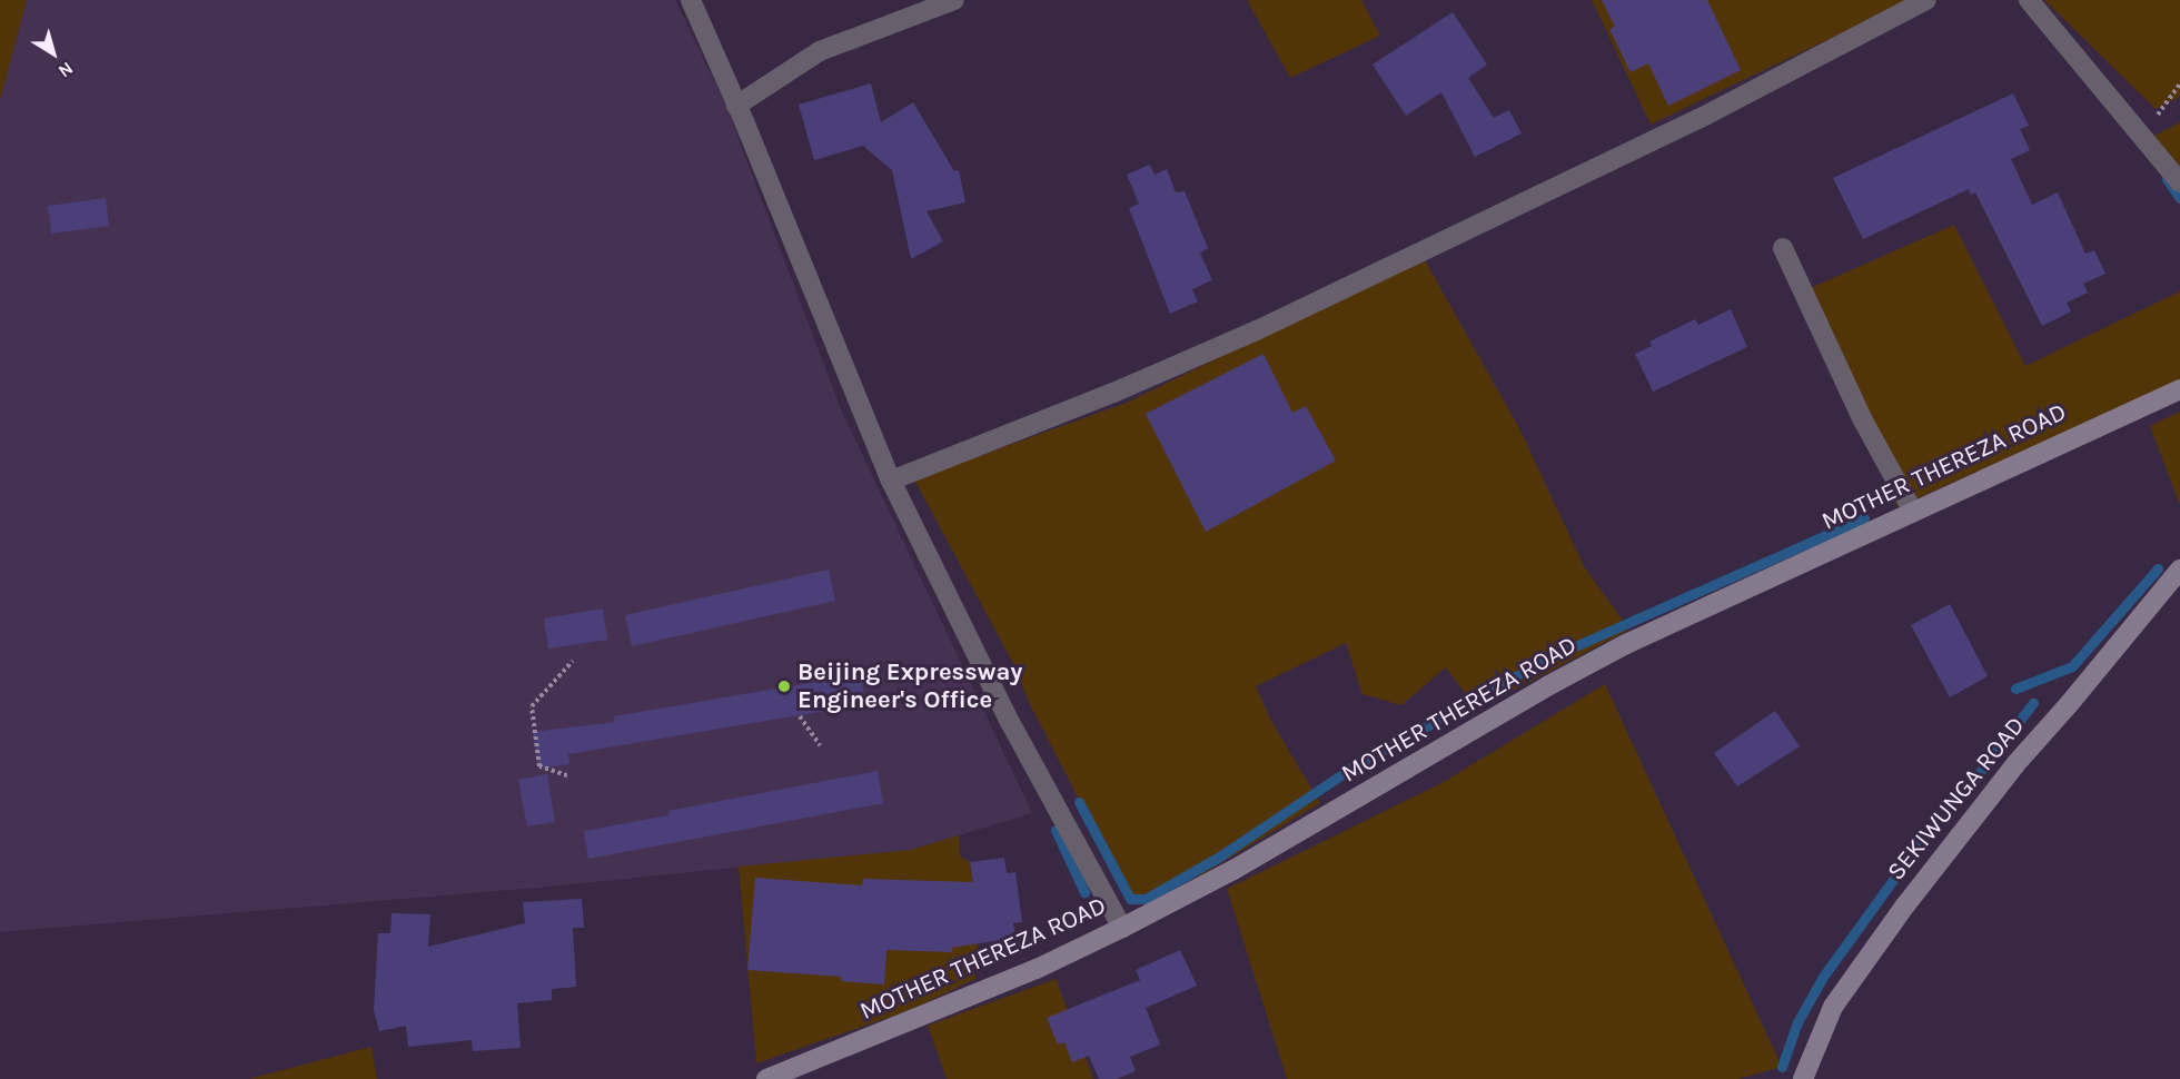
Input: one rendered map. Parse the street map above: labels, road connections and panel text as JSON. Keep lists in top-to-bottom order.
{
  "streets": {
    "street": ["MOTHER THEREZA ROAD", "SEKIWUNGA ROAD"]
  },
  "places": ["Beijing Expressway Engineer's Office"],
  "north": "bottom right"
}
